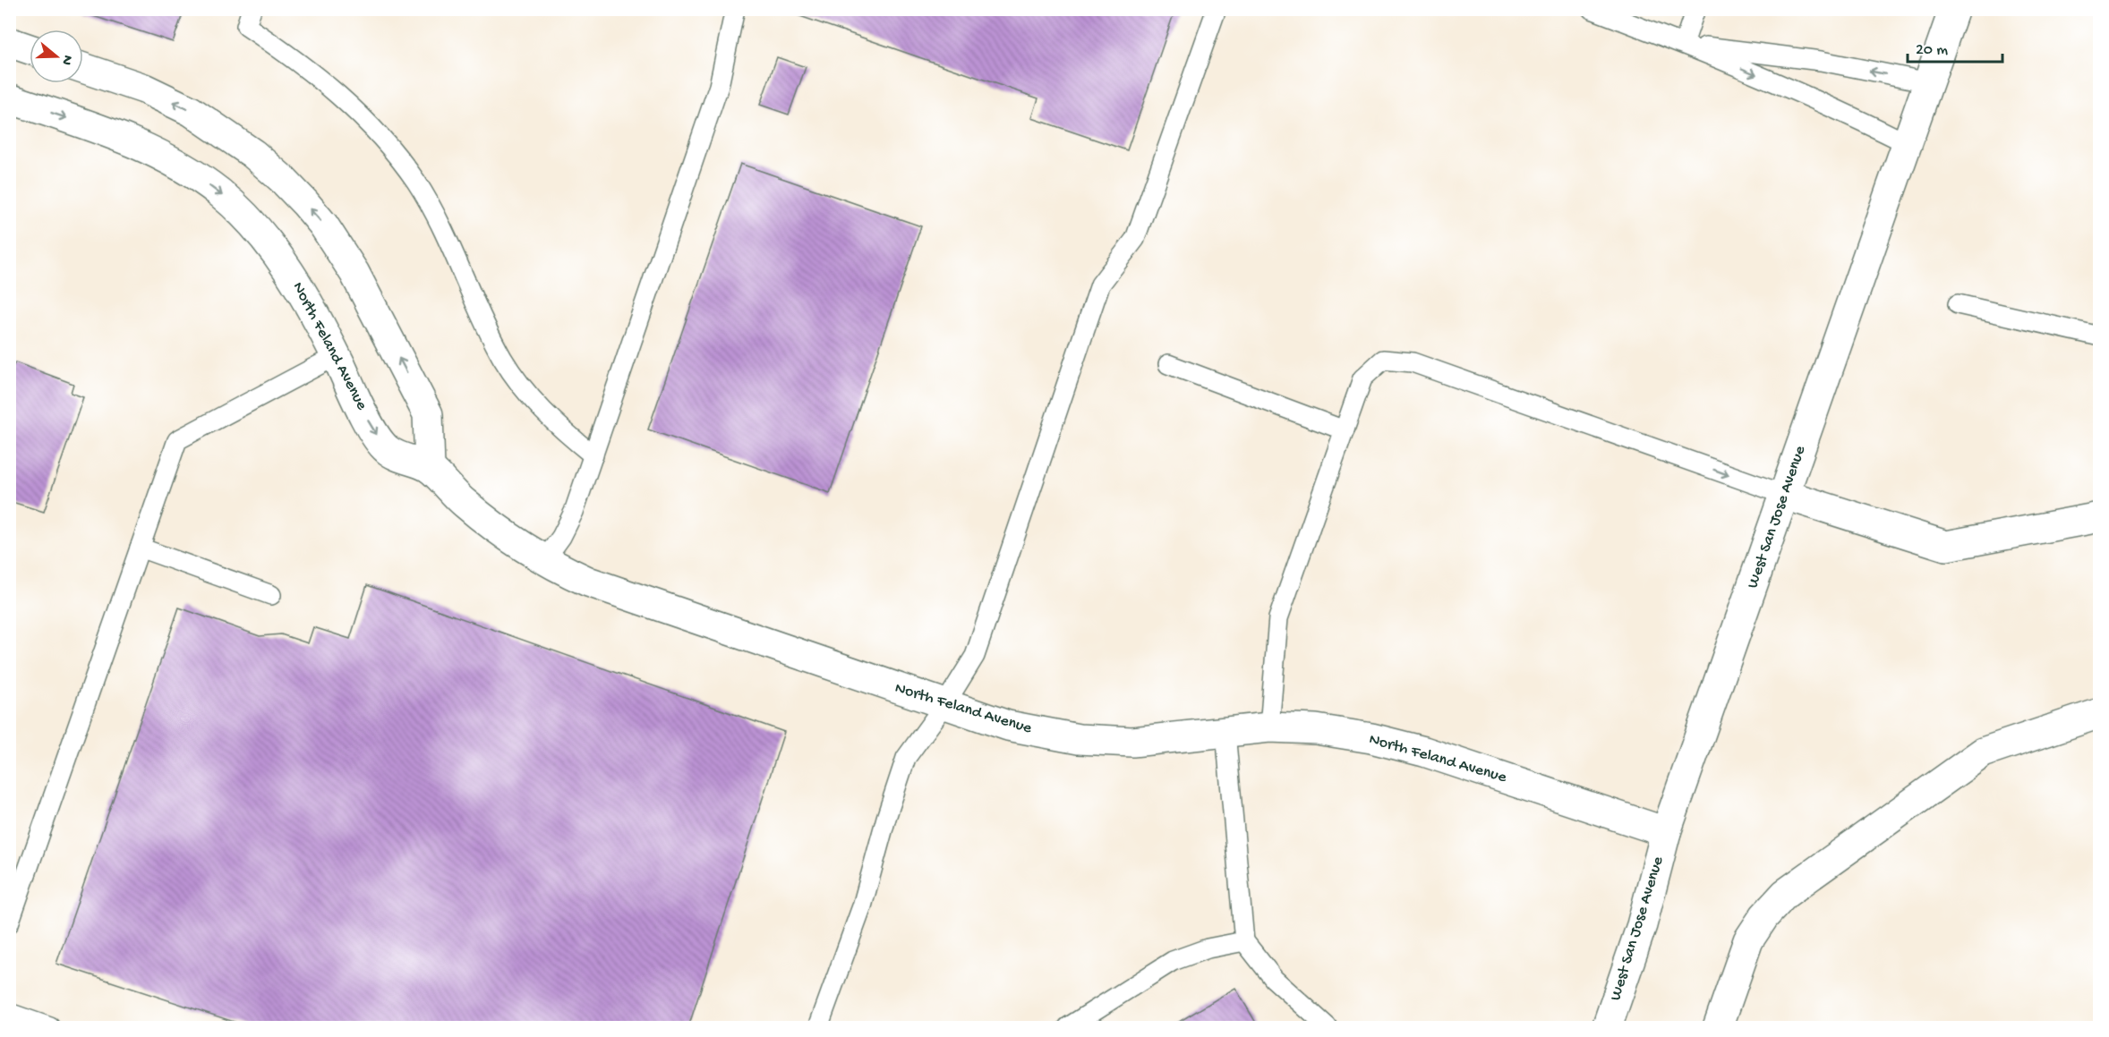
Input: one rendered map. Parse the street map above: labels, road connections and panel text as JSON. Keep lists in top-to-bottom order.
{
  "streets": {
    "street": ["North Feland Avenue", "West San Jose Avenue"]
  },
  "crossings": [
    ["North Feland Avenue", "West San Jose Avenue"]
  ],
  "scale_bar": "20 m",
  "north": "right"
}
